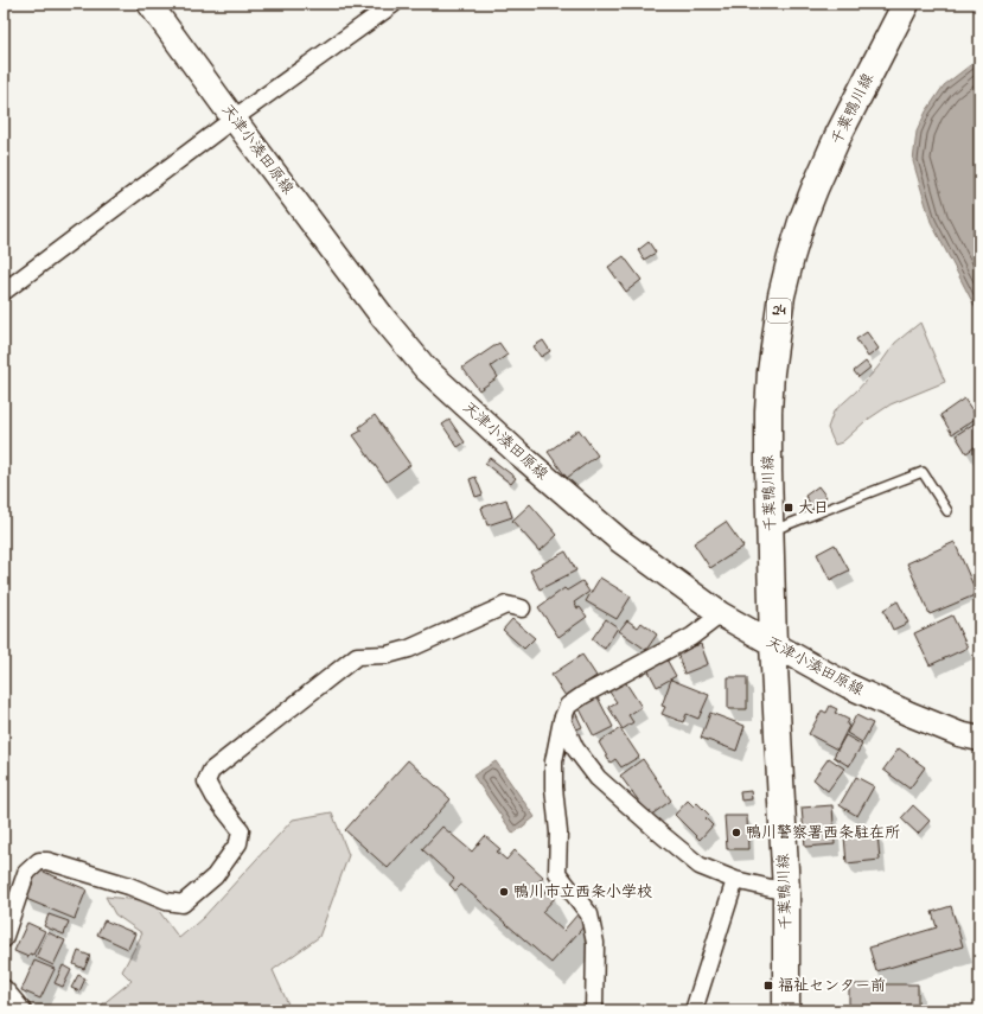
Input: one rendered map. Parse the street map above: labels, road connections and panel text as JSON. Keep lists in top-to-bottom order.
{
  "streets": {
    "main road": ["千葉鴨川線", "天津小湊田原線", "24"]
  },
  "crossings": [
    ["千葉鴨川線", "天津小湊田原線"]
  ],
  "places": {
    "transit": ["大日", "福祉センター前"],
    "other": ["鴨川警察署西条駐在所", "鴨川市立西条小学校"]
  }
}
